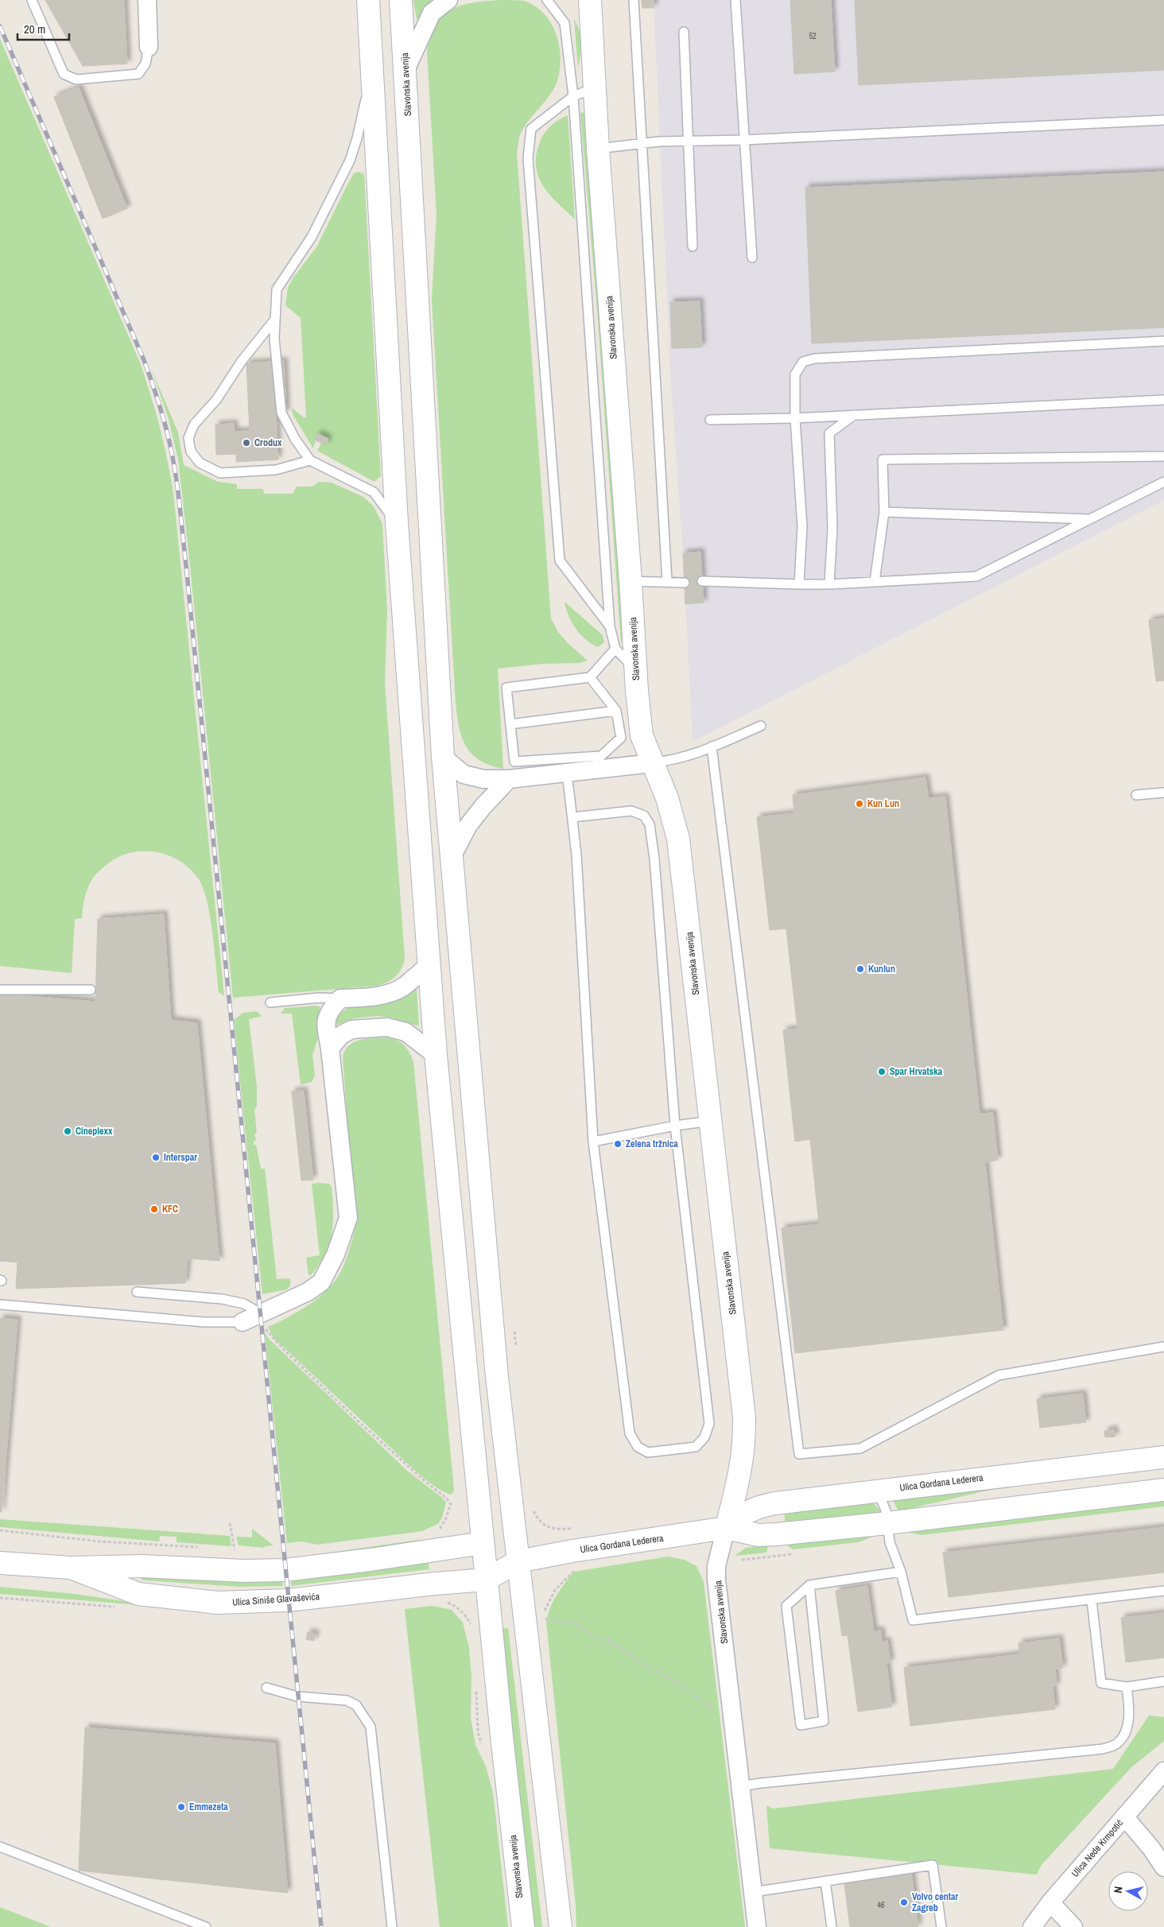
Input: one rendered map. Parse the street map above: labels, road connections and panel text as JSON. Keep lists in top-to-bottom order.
{
  "streets": {
    "main road": ["Slavonska avenija", "Ulica Gordana Lederera", "Ulica Siniše Glavaševića"],
    "street": ["Ulica Nede Krmpotić"]
  },
  "crossings": [
    ["Slavonska avenija", "Ulica Gordana Lederera"],
    ["Slavonska avenija", "Ulica Siniše Glavaševića"],
    ["Ulica Gordana Lederera", "Ulica Siniše Glavaševića"]
  ],
  "places": [
    "Crodux",
    "Kun Lun",
    "Kunlun",
    "Spar Hrvatska",
    "Cineplexx",
    "Zelena tržnica",
    "Interspar",
    "KFC",
    "Emmezeta",
    "Volvo centar Zagreb"
  ],
  "house_numbers": ["52", "46"],
  "scale_bar": "20 m",
  "north": "left"
}
